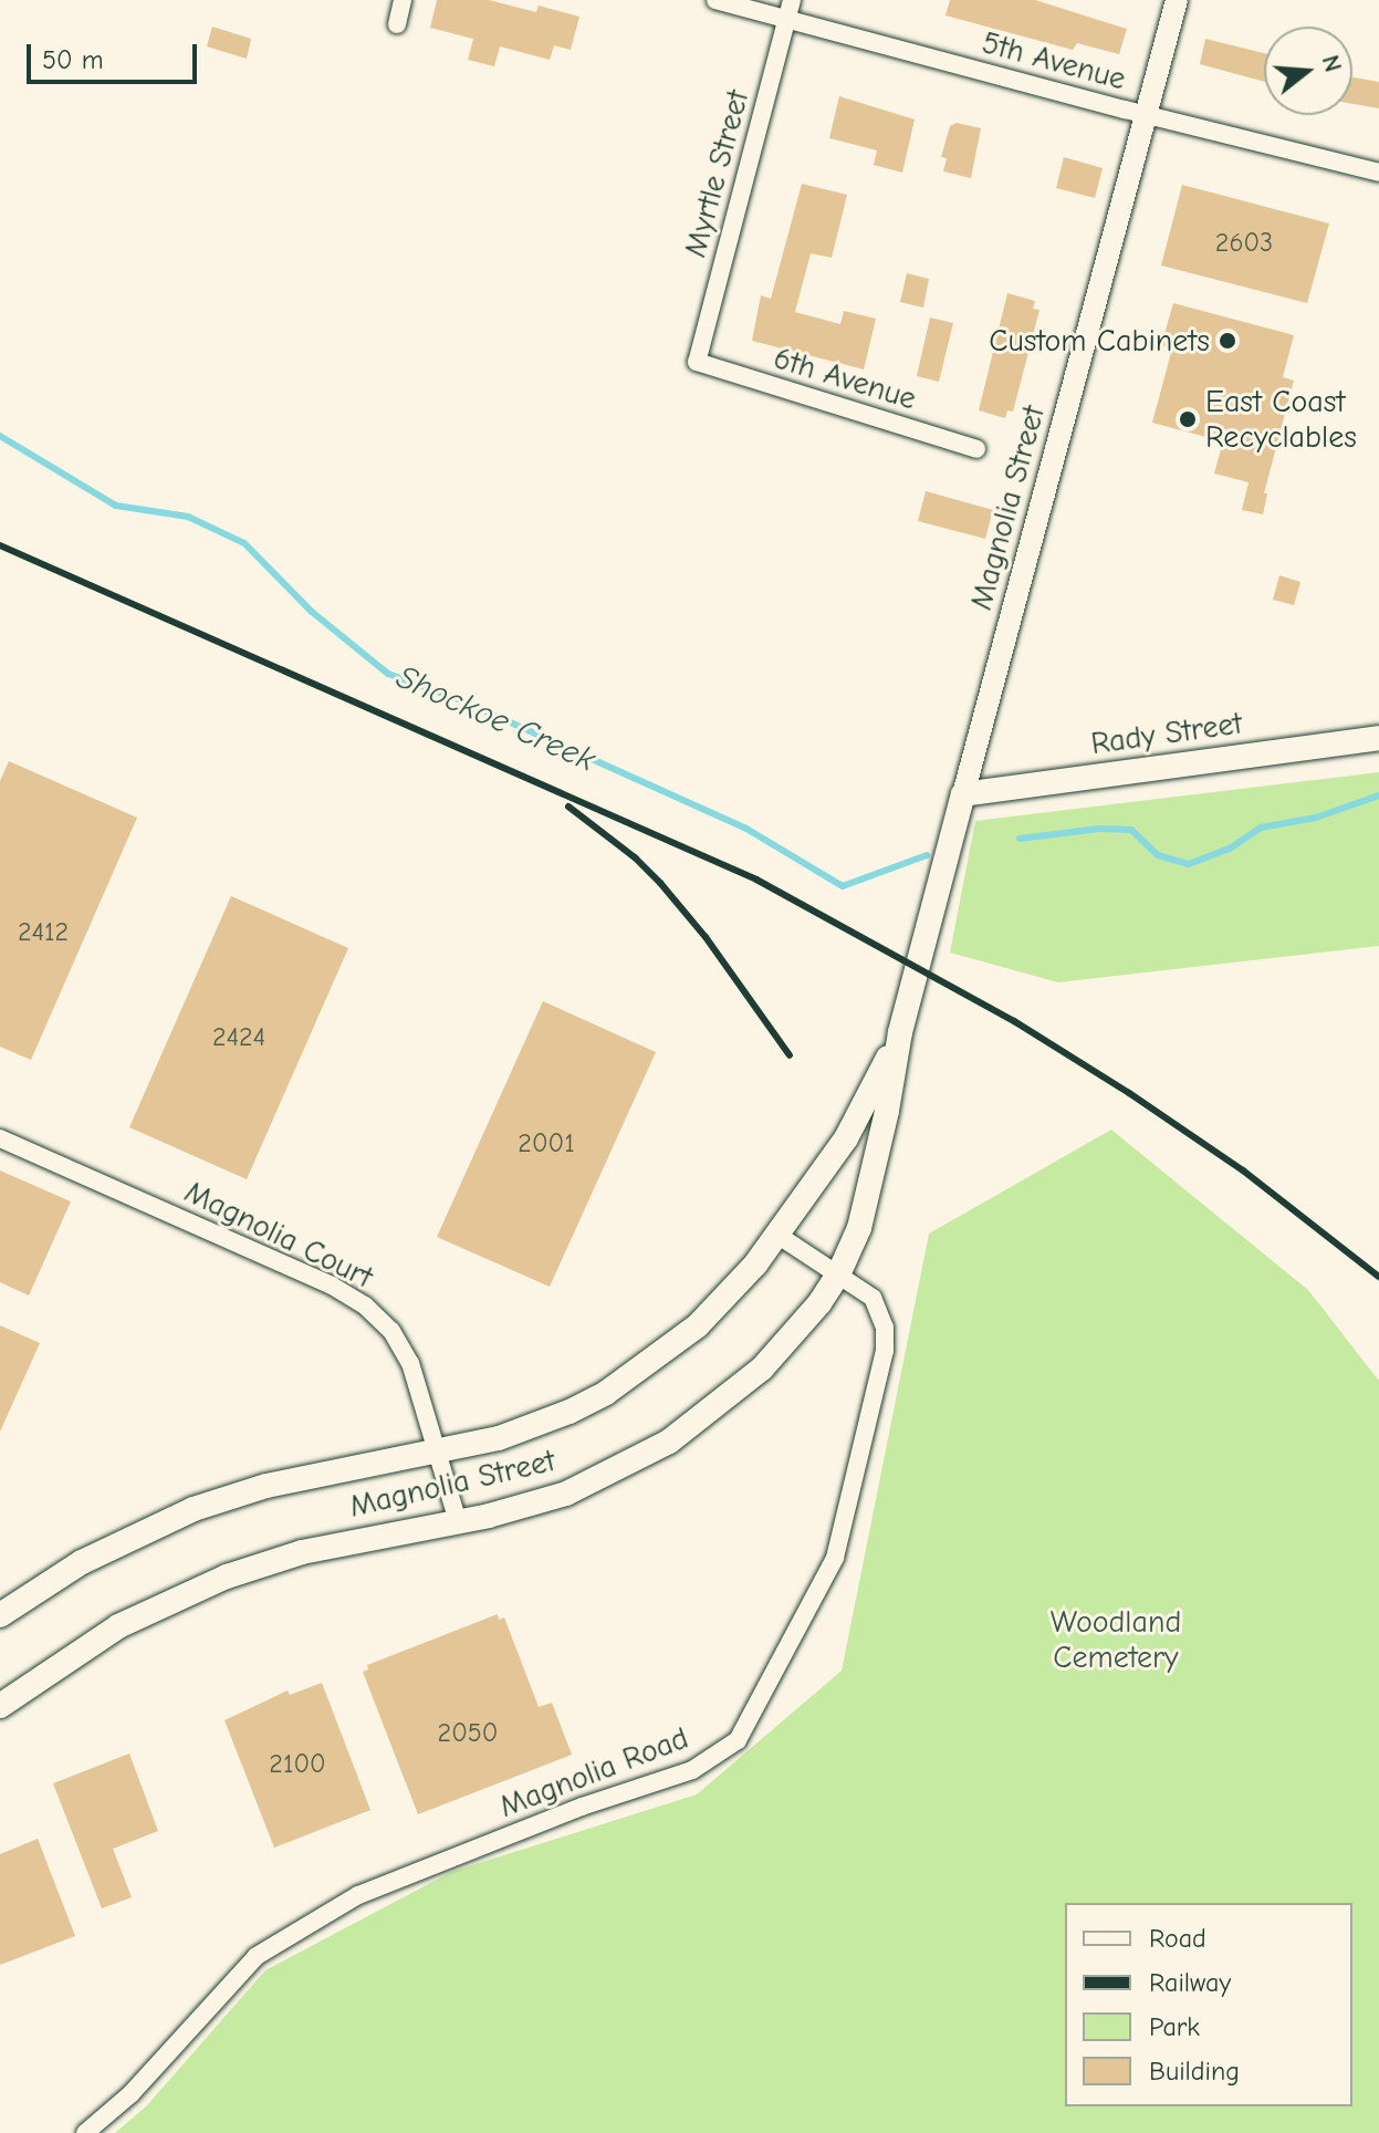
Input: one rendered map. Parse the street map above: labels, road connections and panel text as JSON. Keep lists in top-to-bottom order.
{
  "streets": {
    "main road": ["Magnolia Street", "Rady Street"],
    "street": [
      "5th Avenue",
      "Myrtle Street",
      "6th Avenue",
      "Magnolia Court",
      "Magnolia Road"
    ]
  },
  "crossings": [
    ["5th Avenue", "Myrtle Street"],
    ["5th Avenue", "Magnolia Street"],
    ["Myrtle Street", "6th Avenue"],
    ["Magnolia Street", "Rady Street"],
    ["Magnolia Street", "Magnolia Court"],
    ["Magnolia Street", "Magnolia Road"]
  ],
  "water": ["Shockoe Creek"],
  "parks": ["Woodland Cemetery"],
  "places": ["Custom Cabinets", "East Coast Recyclables"],
  "house_numbers": [
    "2603",
    "2412",
    "2424",
    "2001",
    "2050",
    "2100"
  ],
  "legend": [
    "Road",
    "Railway",
    "Park",
    "Building"
  ],
  "scale_bar": "50 m",
  "north": "right"
}
